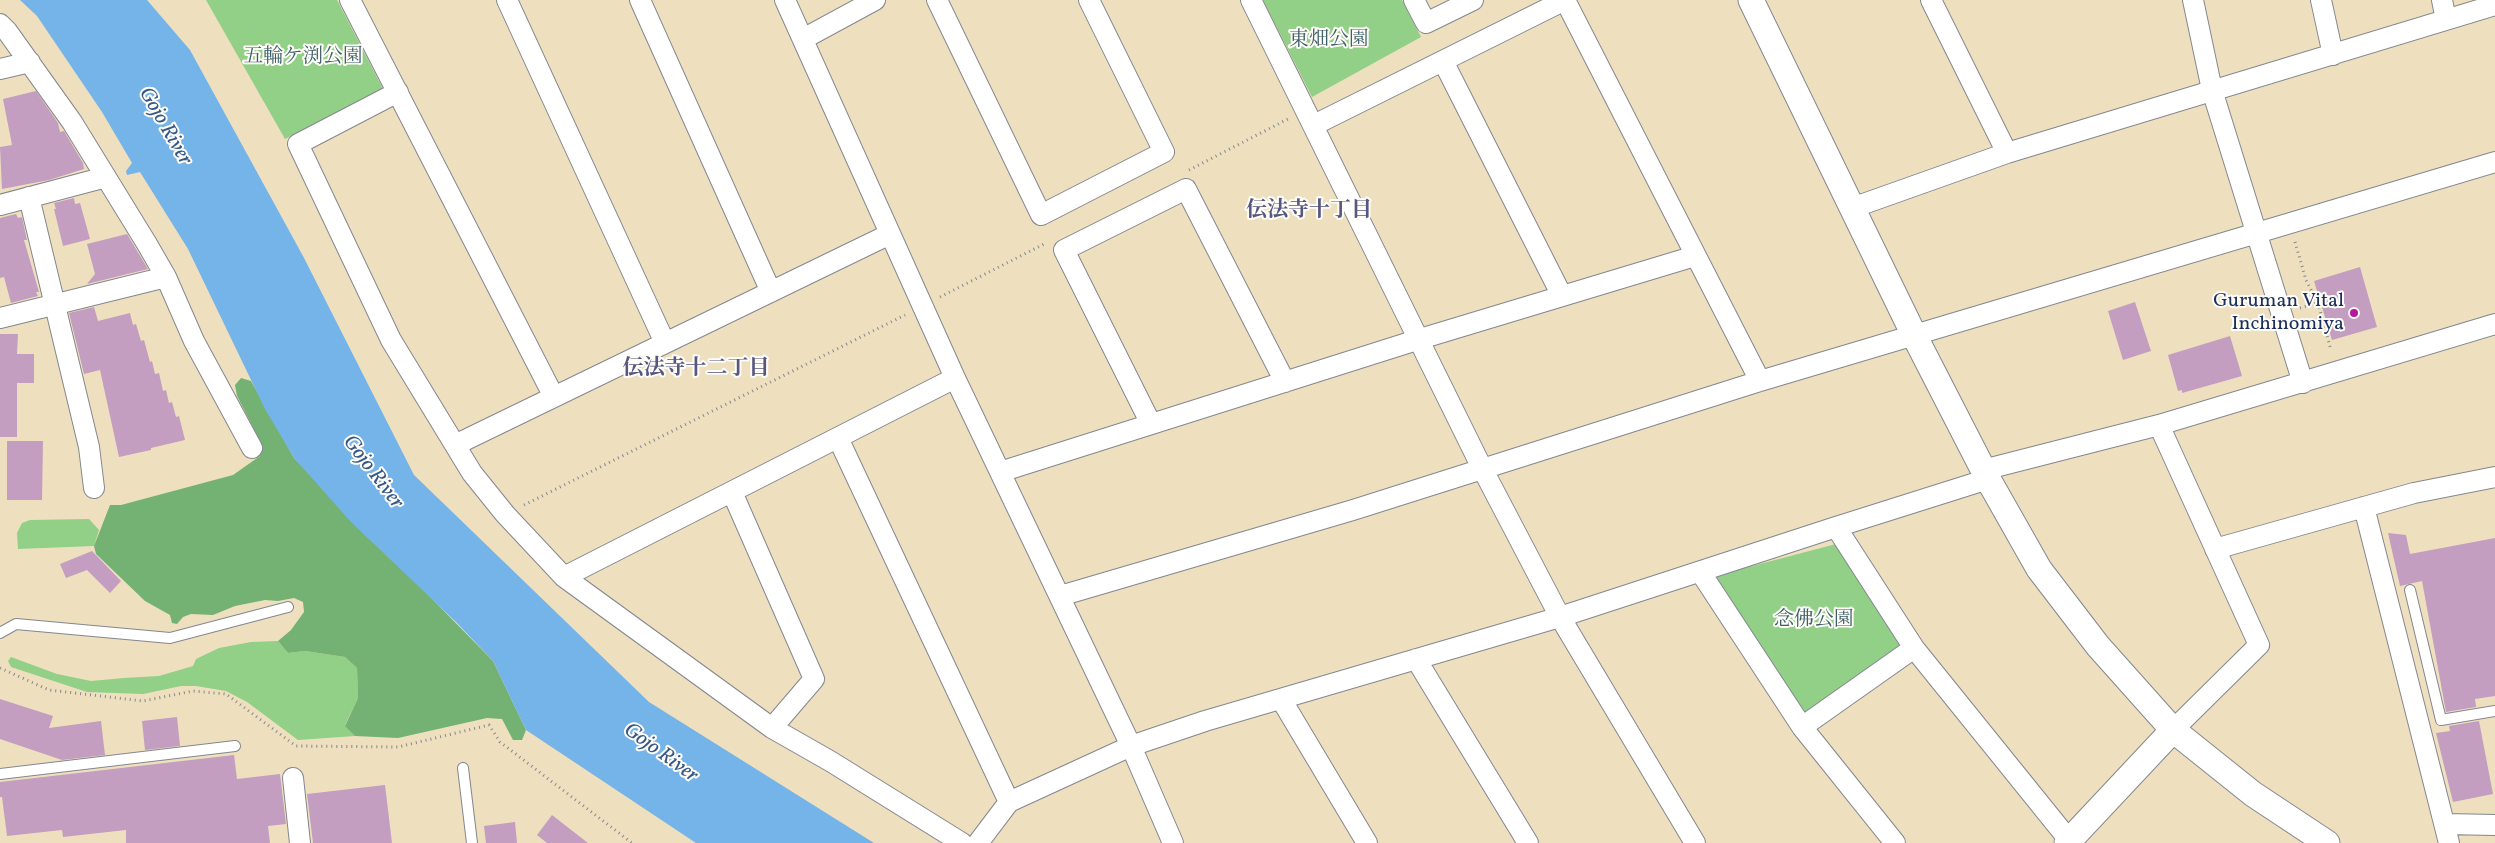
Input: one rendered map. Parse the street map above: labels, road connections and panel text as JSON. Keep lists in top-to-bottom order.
{
  "districts": ["伝法寺十丁目", "伝法寺十二丁目"],
  "water": ["Gojo River"],
  "parks": ["東畑公園", "五輪ケ渕公園", "念佛公園"],
  "places": ["Guruman Vital Inchinomiya"]
}
